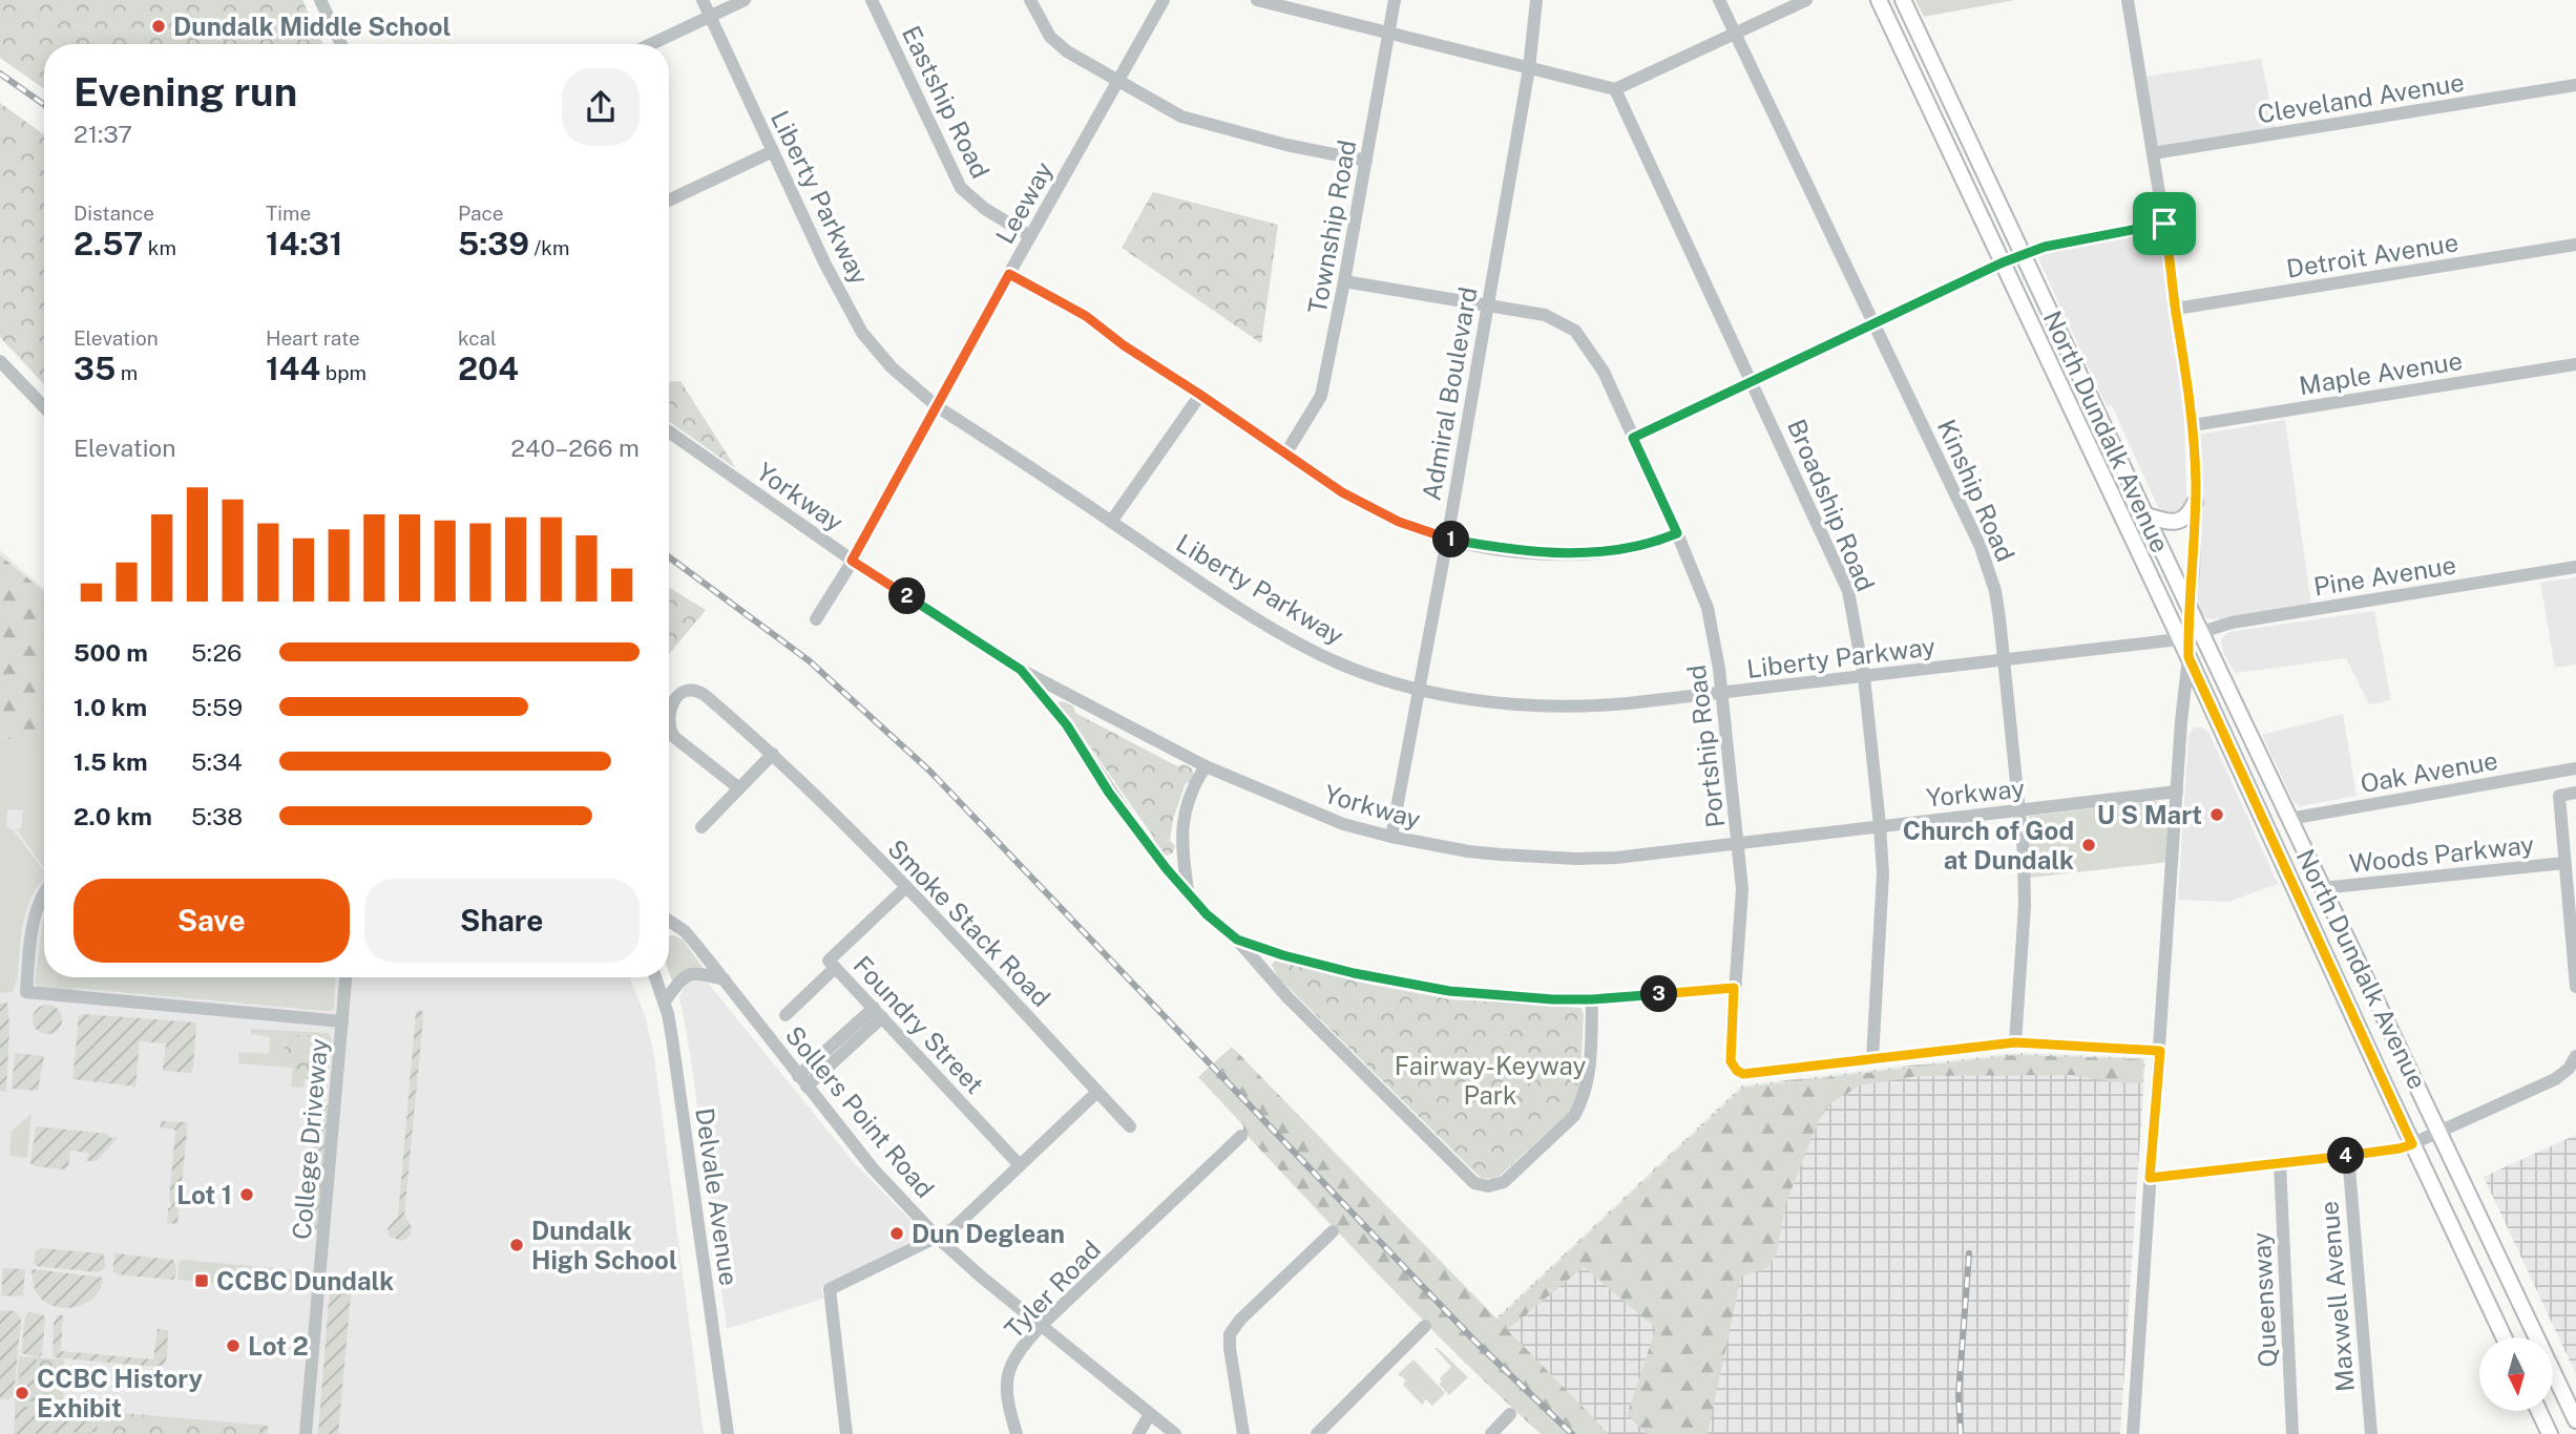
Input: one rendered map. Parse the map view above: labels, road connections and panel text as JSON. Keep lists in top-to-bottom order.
{
  "streets": {
    "main road": ["North Dundalk Avenue"],
    "street": [
      "Cleveland Avenue",
      "Eastship Road",
      "Liberty Parkway",
      "Leeway",
      "Township Road",
      "Detroit Avenue",
      "Maple Avenue",
      "Admiral Boulevard",
      "Kinship Road",
      "Yorkway",
      "Broadship Road",
      "Pine Avenue",
      "Portship Road",
      "Oak Avenue",
      "Woods Parkway",
      "Smoke Stack Road",
      "Foundry Street",
      "Sollers Point Road",
      "College Driveway",
      "Delvale Avenue",
      "Tyler Road",
      "Maxwell Avenue",
      "Queensway"
    ]
  },
  "crossings": [
    ["Eastship Road", "Leeway"],
    ["Liberty Parkway", "Leeway"],
    ["Liberty Parkway", "Admiral Boulevard"],
    ["Liberty Parkway", "North Dundalk Avenue"],
    ["Liberty Parkway", "Kinship Road"],
    ["Liberty Parkway", "Broadship Road"],
    ["Liberty Parkway", "Pine Avenue"],
    ["Liberty Parkway", "Portship Road"],
    ["Leeway", "Yorkway"],
    ["Township Road", "Portship Road"],
    ["Admiral Boulevard", "Yorkway"],
    ["Admiral Boulevard", "Portship Road"],
    ["North Dundalk Avenue", "Pine Avenue"],
    ["North Dundalk Avenue", "Oak Avenue"],
    ["North Dundalk Avenue", "Woods Parkway"],
    ["Kinship Road", "Yorkway"],
    ["Yorkway", "Broadship Road"],
    ["Yorkway", "Portship Road"],
    ["Broadship Road", "Portship Road"],
    ["Smoke Stack Road", "Foundry Street"],
    ["Sollers Point Road", "Tyler Road"]
  ],
  "parks": ["Fairway-Keyway Park"],
  "places": {
    "other": [
      "Dundalk Middle School",
      "U S Mart",
      "Church of God at Dundalk",
      "Lot 1",
      "Dun Deglean",
      "Dundalk High School",
      "Lot 2",
      "CCBC History Exhibit"
    ],
    "transit": ["CCBC Dundalk"]
  },
  "north": "bottom",
  "page": {
    "heading": ["Evening run", "21:37"],
    "stats": [
      ["Distance", "2.57 km"],
      ["Time", "14:31"],
      ["Pace", "5:39 /km"],
      ["Elevation", "35 m"],
      ["Heart rate", "144 bpm"],
      ["kcal", "204"]
    ],
    "chart": ["Elevation", "240–266 m"],
    "pins": [
      "1",
      "2",
      "3",
      "4"
    ],
    "list": [
      {
        "name": "500 m",
        "note": "5:26"
      },
      {
        "name": "1.0 km",
        "note": "5:59"
      },
      {
        "name": "1.5 km",
        "note": "5:34"
      },
      {
        "name": "2.0 km",
        "note": "5:38"
      }
    ],
    "buttons": ["Save", "Share"]
  }
}
